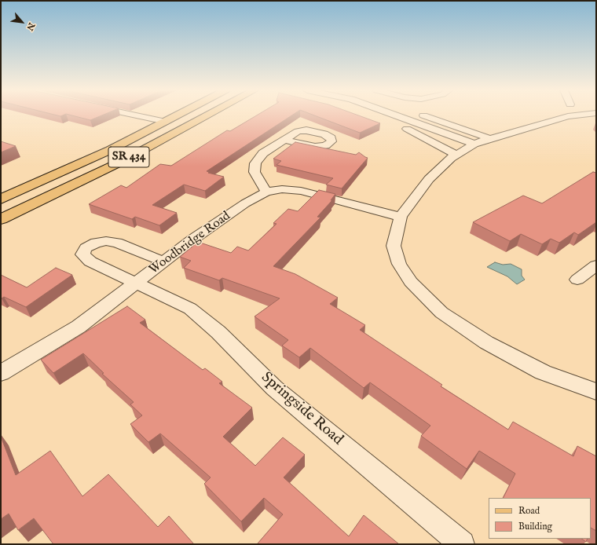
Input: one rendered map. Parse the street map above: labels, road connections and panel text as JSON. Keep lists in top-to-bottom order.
{
  "streets": {
    "main road": ["SR 434"],
    "street": ["Woodbridge Road", "Springside Road"]
  },
  "crossings": [
    ["Woodbridge Road", "Springside Road"]
  ],
  "legend": ["Road", "Building"],
  "north": "bottom right"
}
